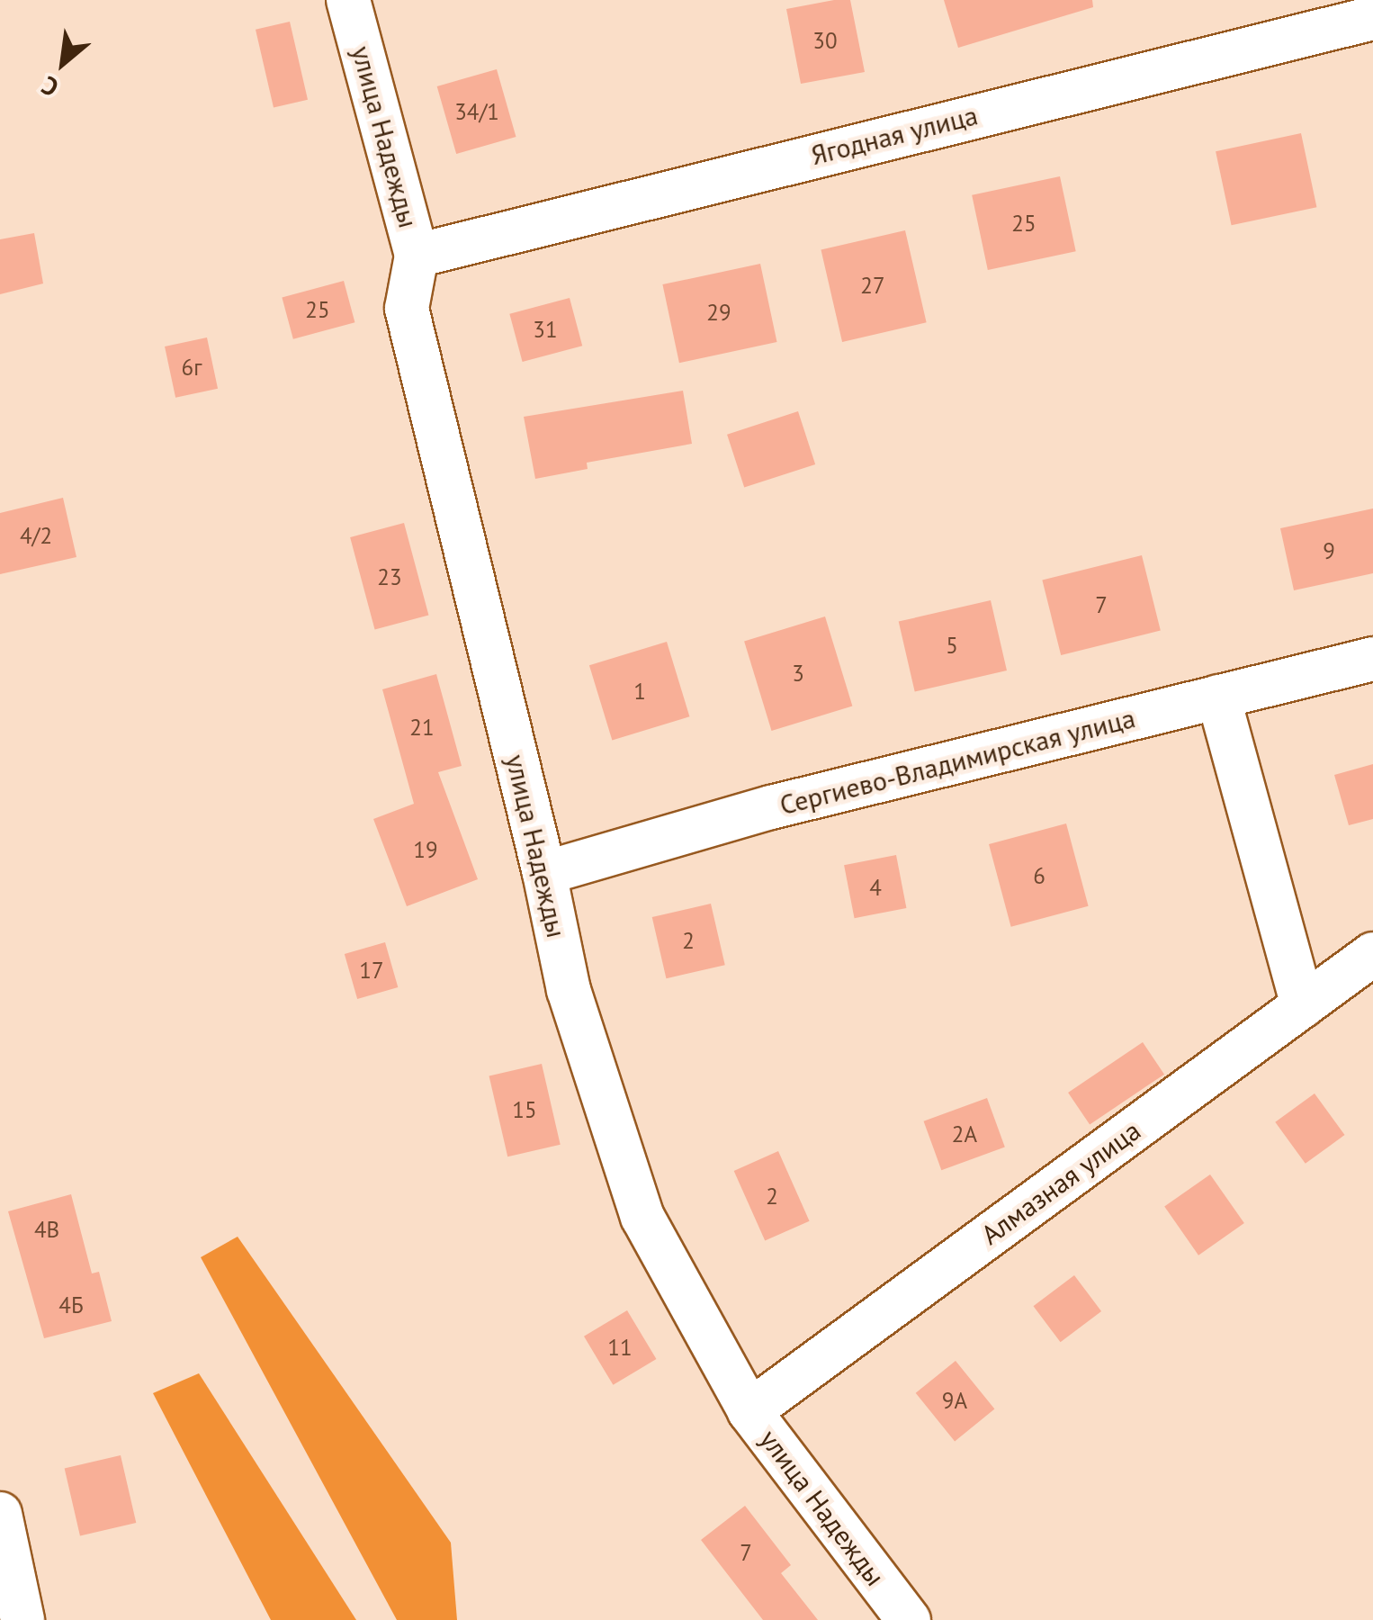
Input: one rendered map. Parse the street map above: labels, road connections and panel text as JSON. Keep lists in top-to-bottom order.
{
  "streets": {
    "street": [
      "Ягодная улица",
      "улица Надежды",
      "Сергиево-Владимирская улица",
      "Алмазная улица"
    ]
  },
  "crossings": [
    ["Ягодная улица", "улица Надежды"],
    ["улица Надежды", "Сергиево-Владимирская улица"],
    ["улица Надежды", "Алмазная улица"]
  ],
  "house_numbers": [
    "30",
    "34/1",
    "25",
    "27",
    "25",
    "29",
    "31",
    "6г",
    "4/2",
    "9",
    "23",
    "7",
    "5",
    "3",
    "1",
    "21",
    "19",
    "6",
    "4",
    "2",
    "17",
    "15",
    "2А",
    "2",
    "4В",
    "4Б",
    "11",
    "9А",
    "7"
  ],
  "north": "bottom left"
}
